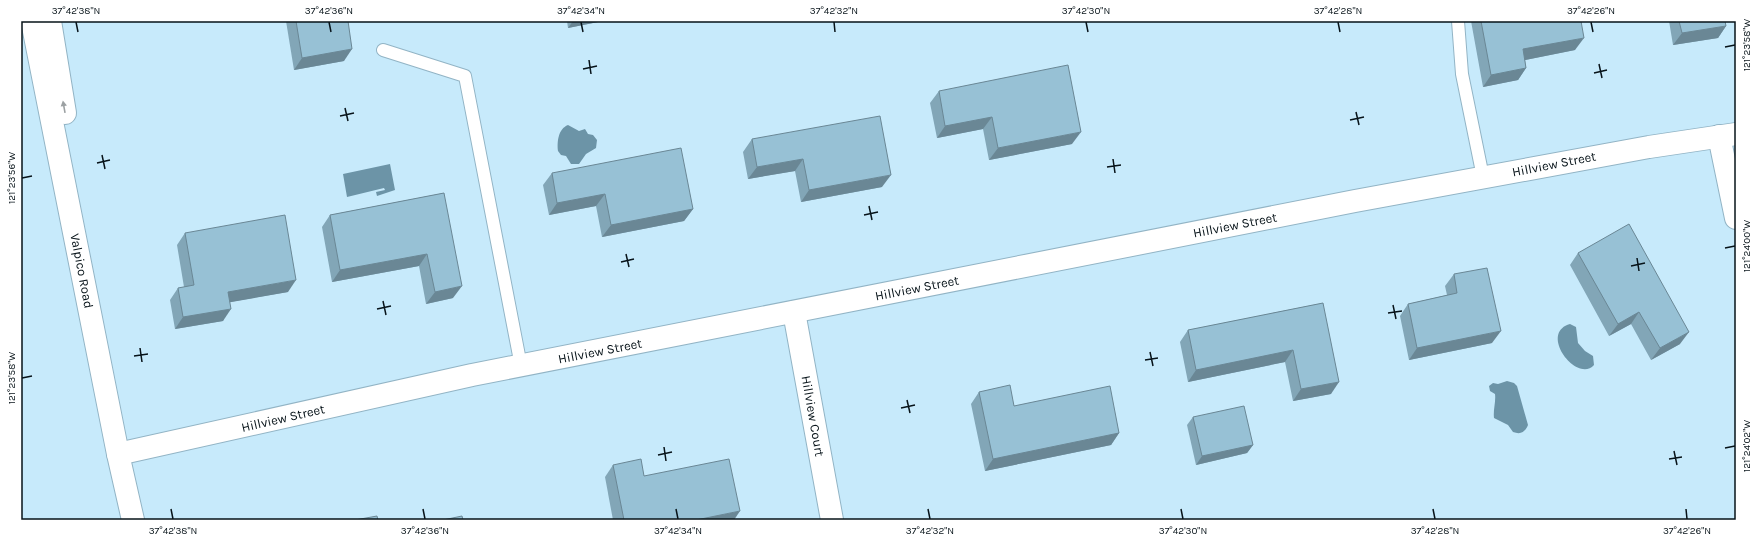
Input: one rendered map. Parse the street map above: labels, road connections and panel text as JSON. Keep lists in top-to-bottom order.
{
  "streets": {
    "street": ["Hillview Street", "Valpico Road", "Hillview Court"]
  },
  "crossings": [
    ["Hillview Street", "Valpico Road"],
    ["Hillview Street", "Hillview Court"]
  ],
  "coordinates": [
    "37°42'38\"N",
    "37°42'36\"N",
    "37°42'34\"N",
    "37°42'32\"N",
    "37°42'30\"N",
    "37°42'28\"N",
    "37°42'26\"N",
    "121°23'58\"W",
    "121°23'56\"W",
    "121°24'00\"W",
    "121°24'02\"W"
  ]
}
